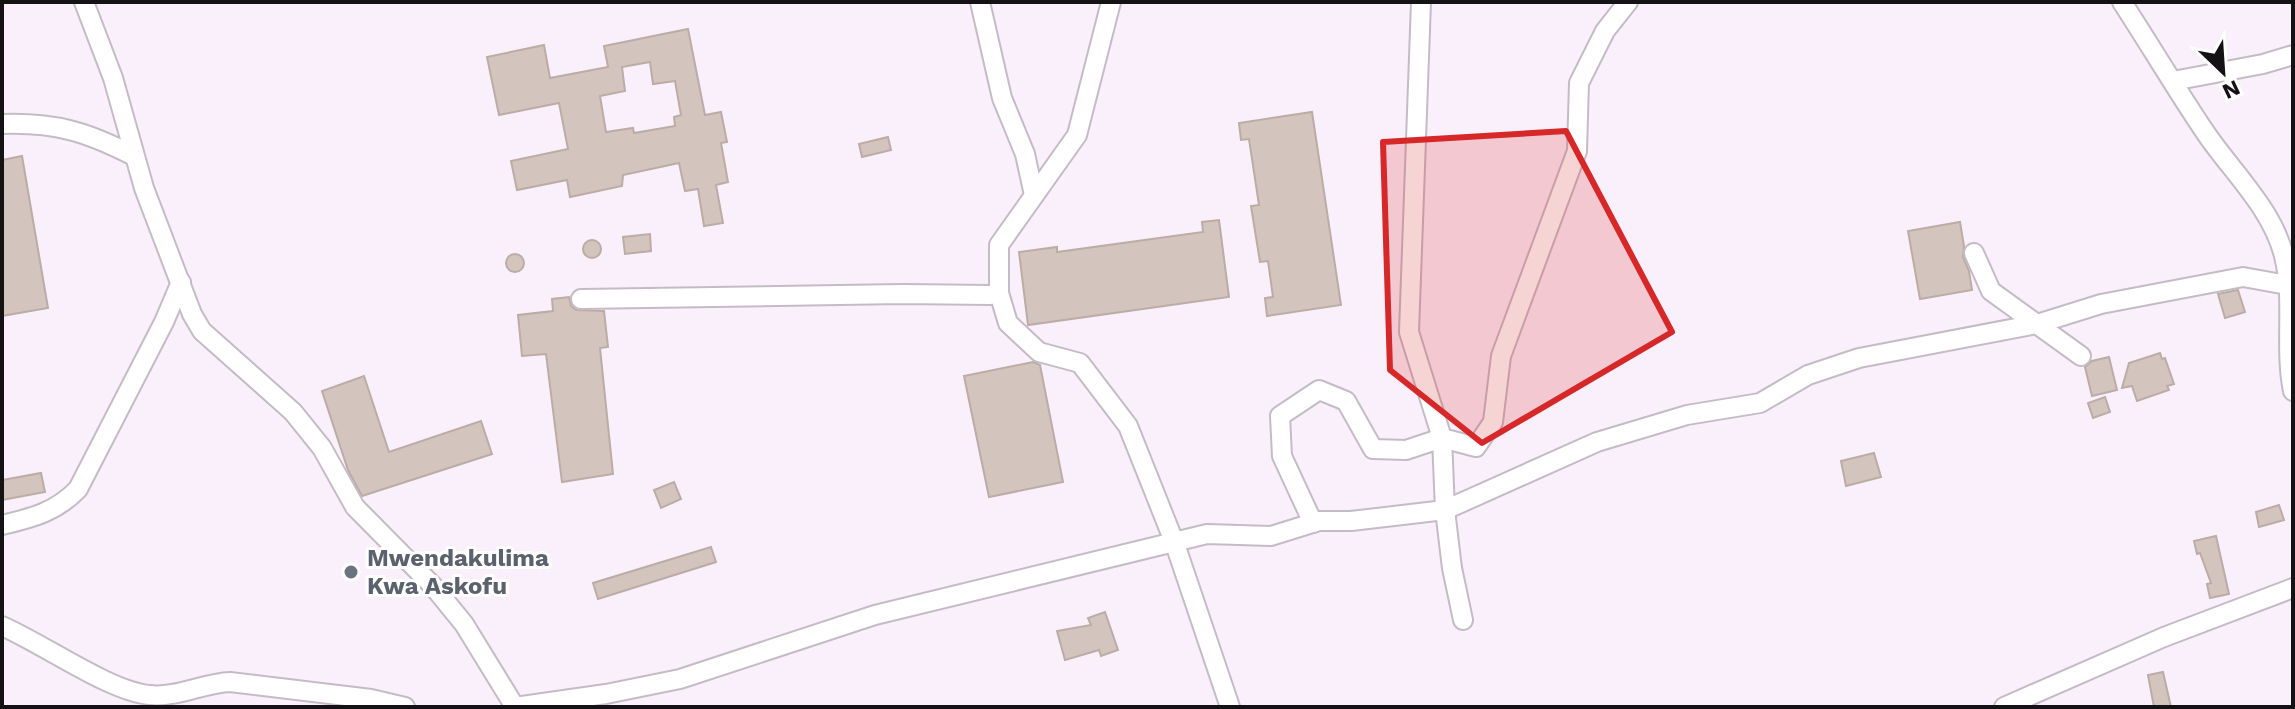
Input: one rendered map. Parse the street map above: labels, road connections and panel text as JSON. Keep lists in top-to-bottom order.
{
  "places": ["Mwendakulima Kwa Askofu"],
  "north": "bottom right"
}
